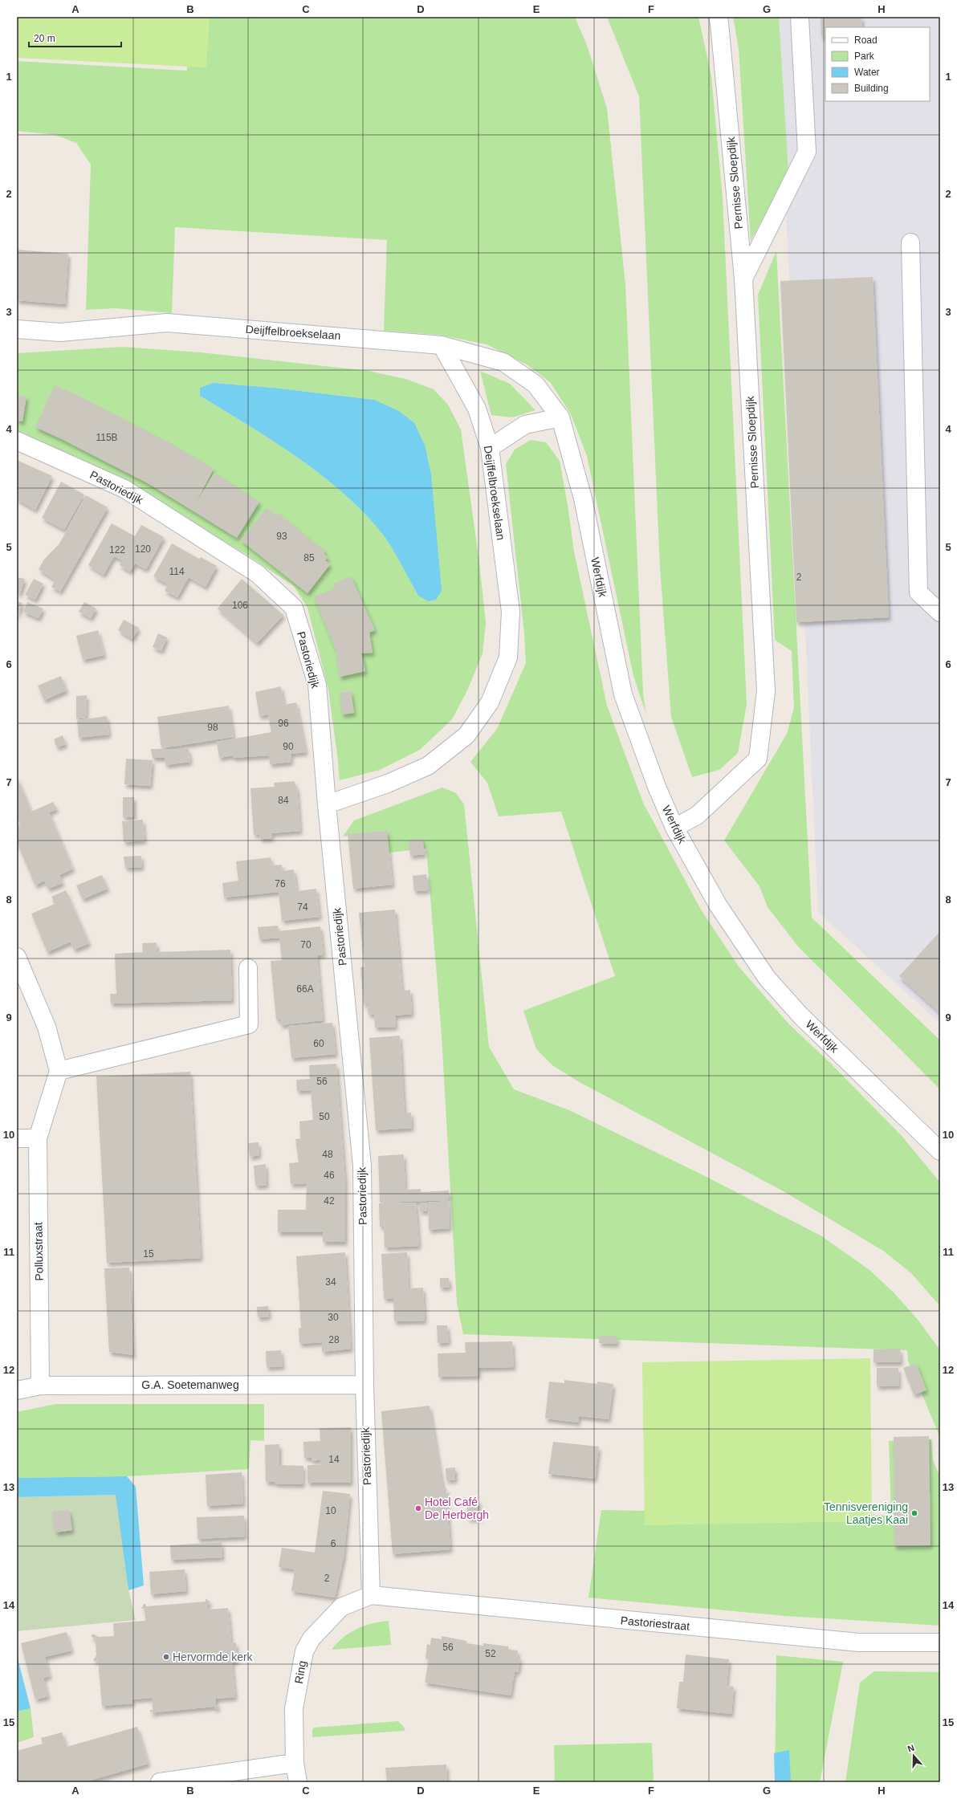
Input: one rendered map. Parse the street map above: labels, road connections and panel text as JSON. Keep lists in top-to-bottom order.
{
  "streets": {
    "street": [
      "Pernisse Sloepdijk",
      "Deijffelbroekselaan",
      "Pastoriedijk",
      "Werfdijk",
      "Polluxstraat",
      "G.A. Soetemanweg",
      "Pastoriestraat",
      "Ring"
    ]
  },
  "crossings": [
    ["Pernisse Sloepdijk", "Werfdijk"],
    ["Deijffelbroekselaan", "Pastoriedijk"],
    ["Deijffelbroekselaan", "Werfdijk"],
    ["Pastoriedijk", "G.A. Soetemanweg"],
    ["Pastoriedijk", "Pastoriestraat"],
    ["Pastoriedijk", "Ring"],
    ["Polluxstraat", "G.A. Soetemanweg"],
    ["Pastoriestraat", "Ring"]
  ],
  "places": ["Hotel Café De Herbergh", "Tennisvereniging Laatjes Kaai", "Hervormde kerk"],
  "house_numbers": [
    "115B",
    "93",
    "120",
    "122",
    "85",
    "114",
    "2",
    "106",
    "96",
    "98",
    "90",
    "84",
    "76",
    "74",
    "70",
    "66A",
    "60",
    "56",
    "50",
    "48",
    "46",
    "42",
    "15",
    "34",
    "30",
    "28",
    "14",
    "10",
    "6",
    "2",
    "56",
    "52"
  ],
  "legend": [
    "Road",
    "Park",
    "Water",
    "Building"
  ],
  "scale_bar": "20 m",
  "north": "top",
  "grid": {
    "columns": [
      "A",
      "B",
      "C",
      "D",
      "E",
      "F",
      "G",
      "H"
    ],
    "rows": [
      "1",
      "2",
      "3",
      "4",
      "5",
      "6",
      "7",
      "8",
      "9",
      "10",
      "11",
      "12",
      "13",
      "14",
      "15"
    ]
  }
}
